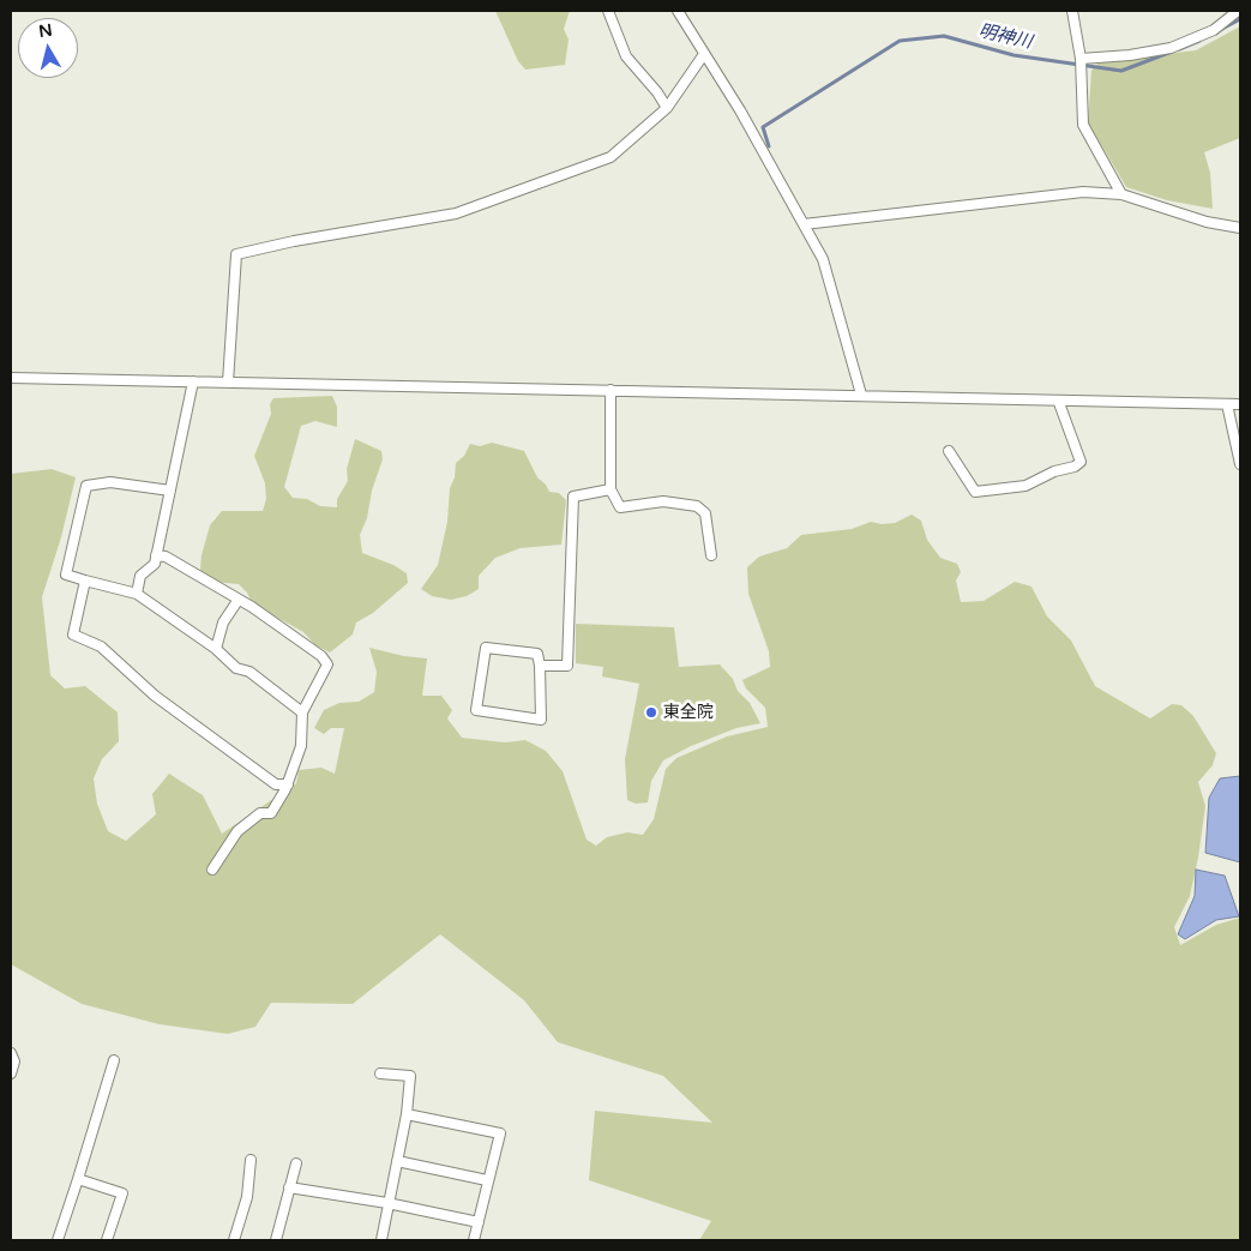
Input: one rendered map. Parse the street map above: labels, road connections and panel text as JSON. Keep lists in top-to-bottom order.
{
  "water": ["明神川"],
  "places": ["東全院"],
  "north": "top"
}
